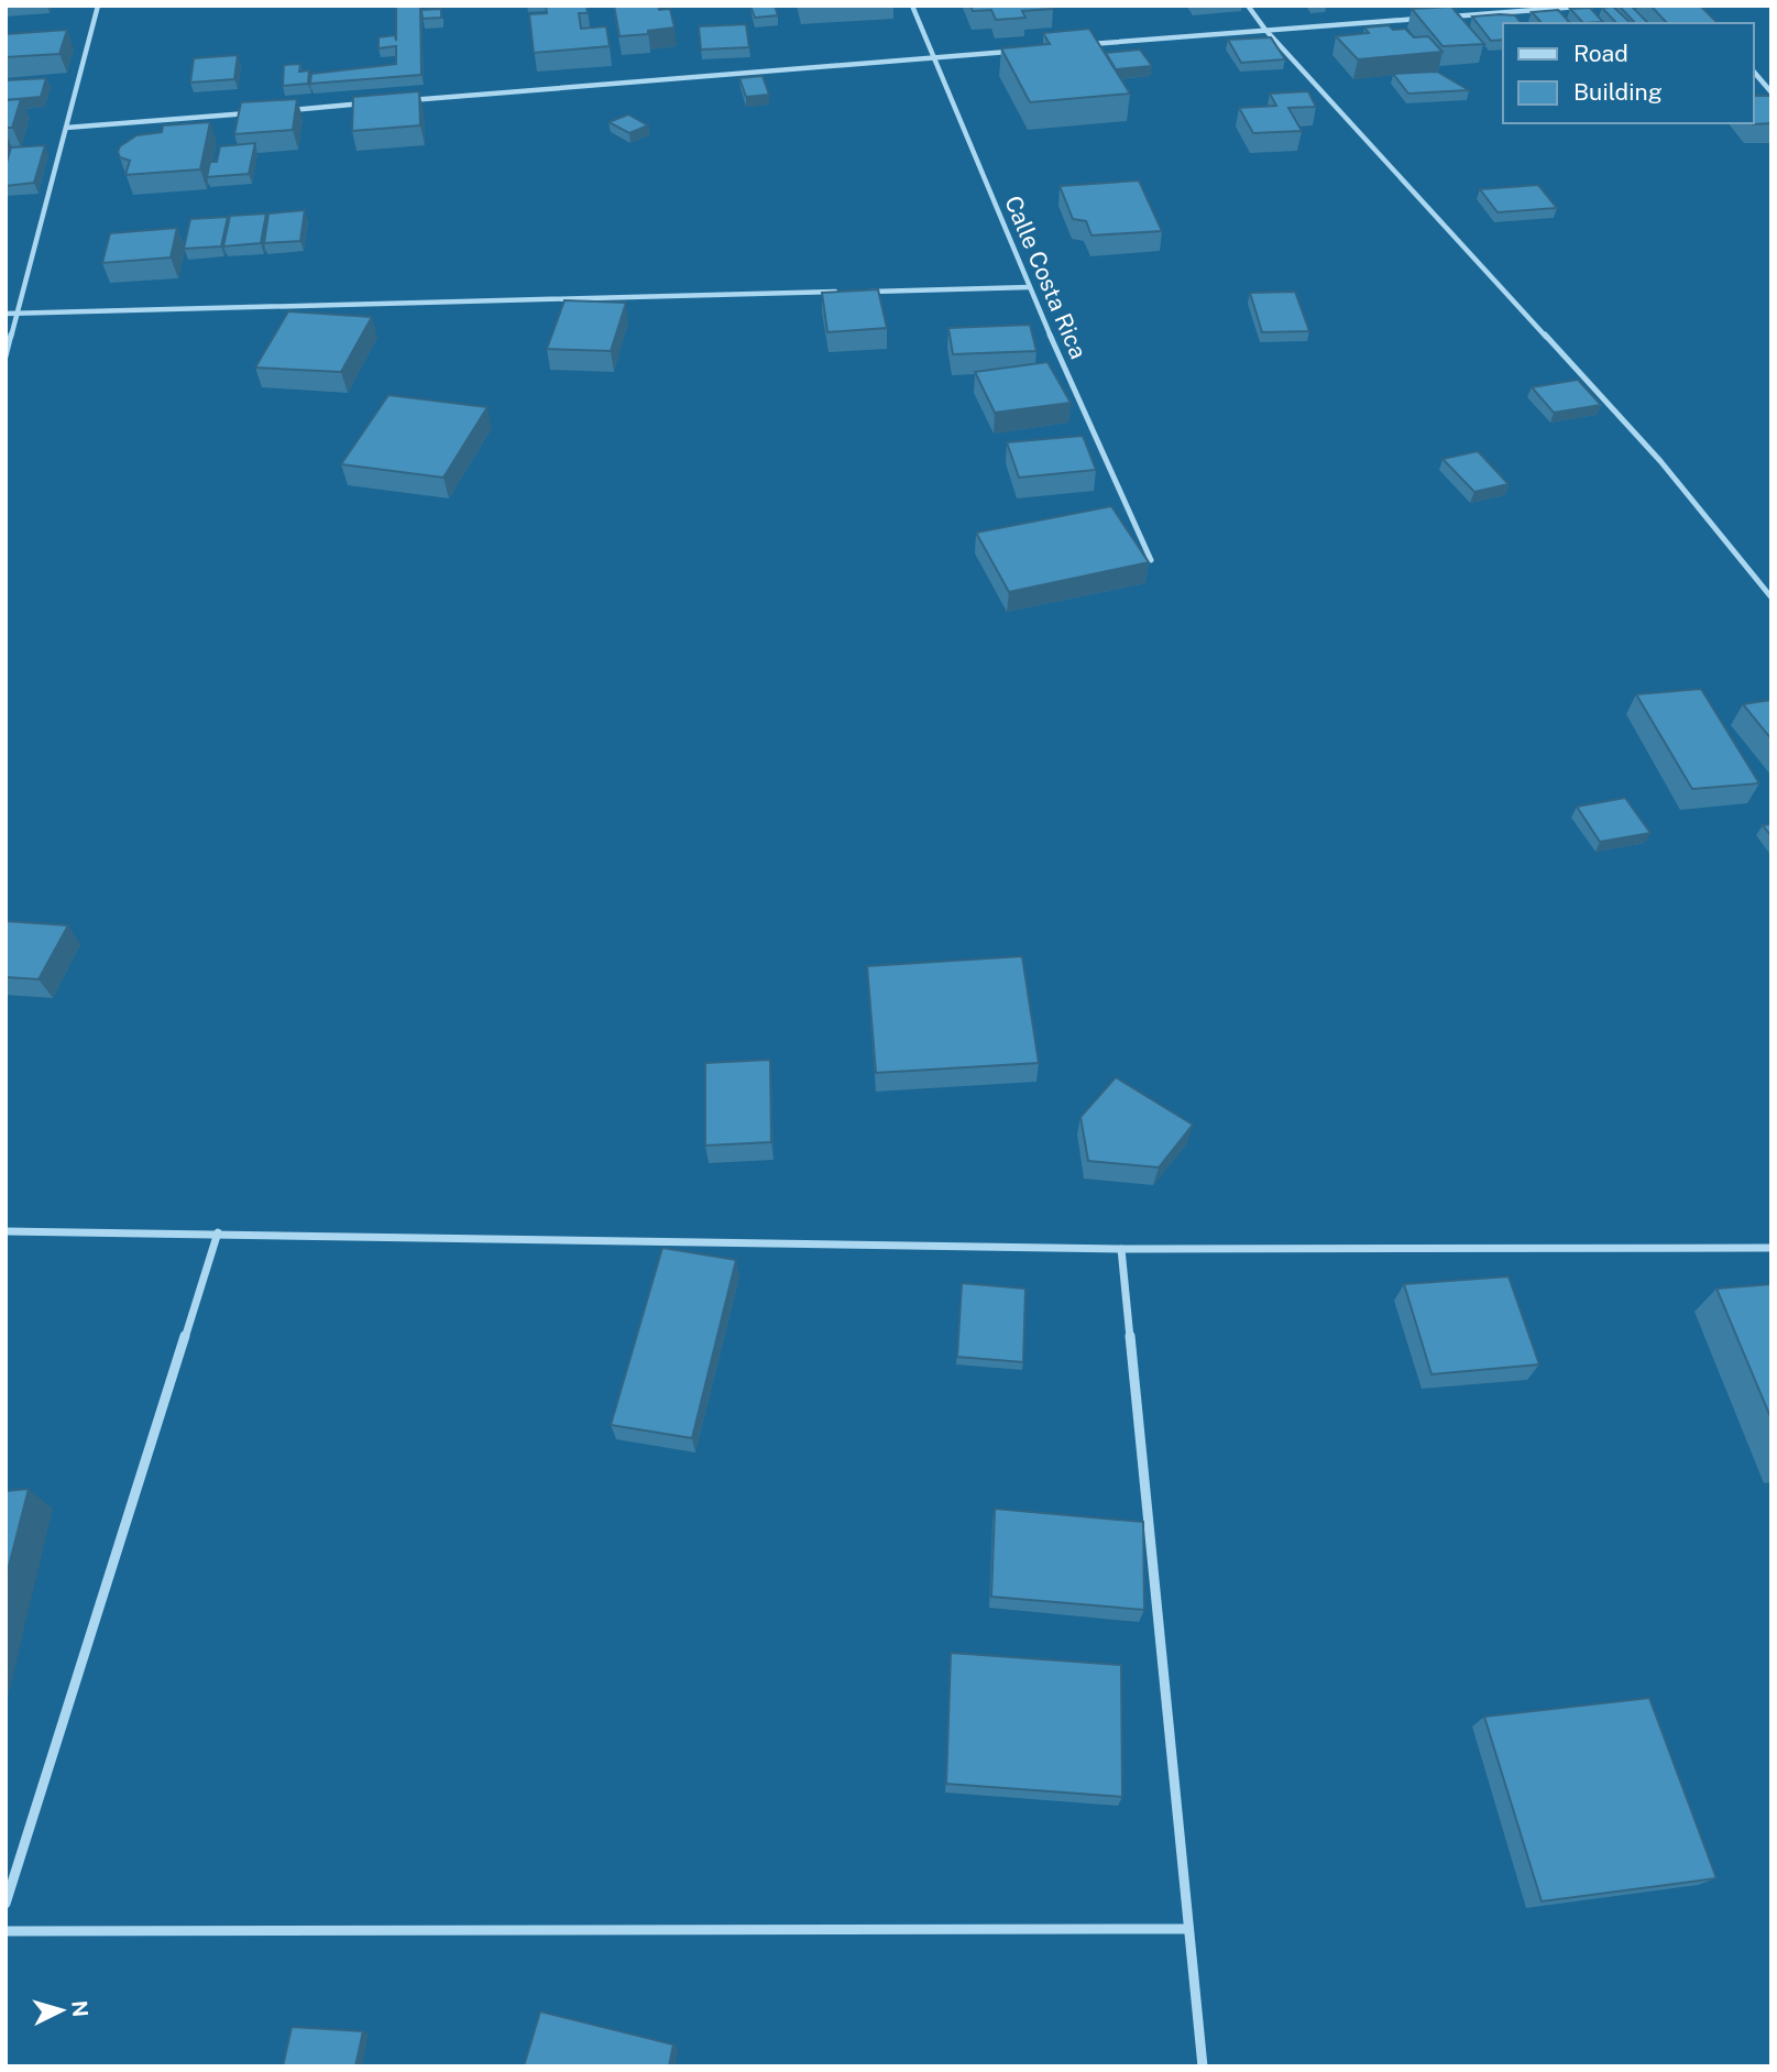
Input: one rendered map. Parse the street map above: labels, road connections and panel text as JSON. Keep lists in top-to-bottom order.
{
  "streets": {
    "street": ["Calle Costa Rica"]
  },
  "legend": ["Road", "Building"],
  "north": "right"
}
